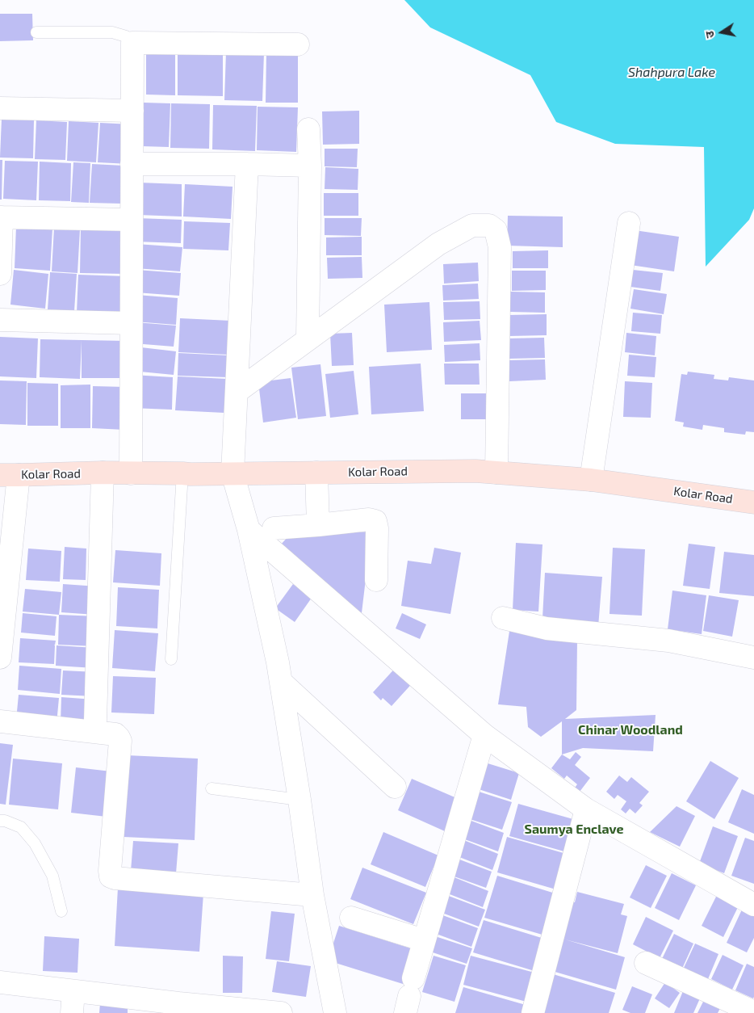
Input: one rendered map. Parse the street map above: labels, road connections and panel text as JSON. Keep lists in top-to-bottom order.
{
  "streets": {
    "main road": ["Kolar Road"]
  },
  "districts": ["Chinar Woodland", "Saumya Enclave"],
  "water": ["Shahpura Lake"],
  "north": "left"
}
